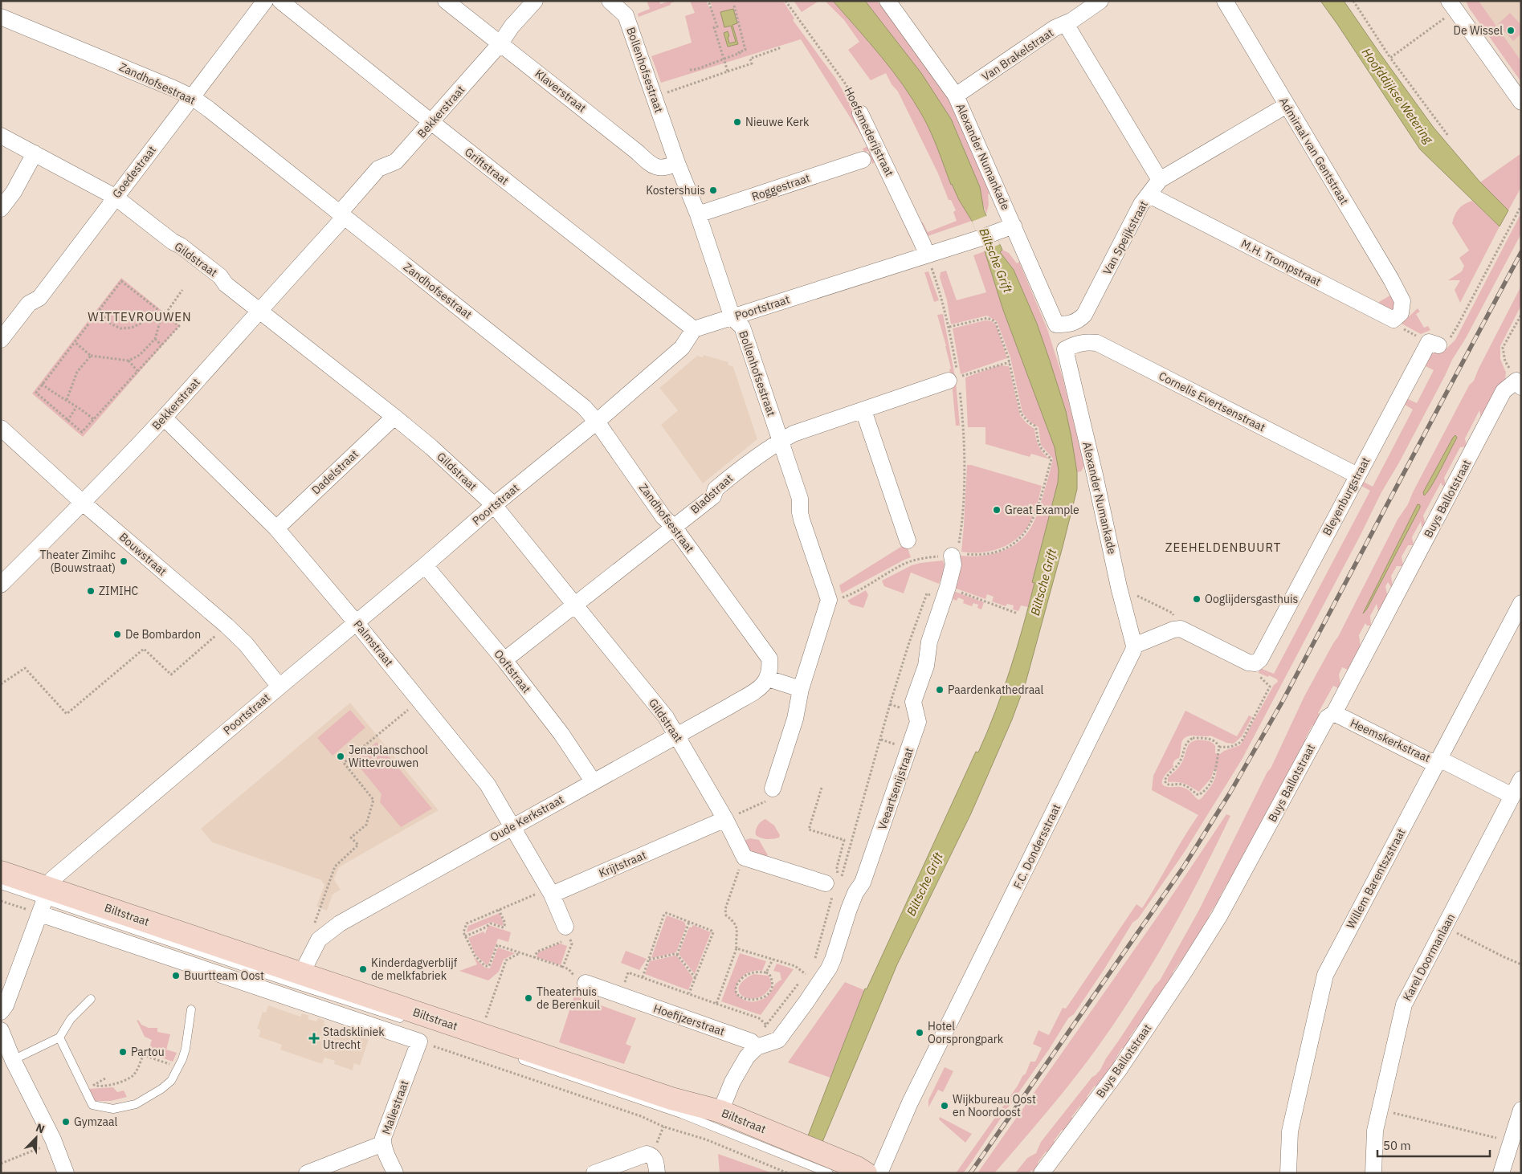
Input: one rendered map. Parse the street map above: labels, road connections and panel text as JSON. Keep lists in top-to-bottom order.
{
  "streets": {
    "street": [
      "Van Brakelstraat",
      "Bollenhofsestraat",
      "Zandhofsestraat",
      "Klaverstraat",
      "Bekkerstraat",
      "Hoefsmederijstraat",
      "Admiraal van Gentstraat",
      "Alexander Numankade",
      "Griftstraat",
      "Goedestraat",
      "Roggestraat",
      "Van Speijkstraat",
      "Gildstraat",
      "M.H. Trompstraat",
      "Poortstraat",
      "Cornelis Evertsenstraat",
      "Dadelstraat",
      "Bladstraat",
      "Bleyenburgstraat",
      "Buys Ballotstraat",
      "Bouwstraat",
      "Palmstraat",
      "Ooftstraat",
      "Heemskerkstraat",
      "Veeartsenijstraat",
      "Oude Kerkstraat",
      "F.C. Dondersstraat",
      "Krijtstraat",
      "Willem Barentszstraat",
      "Biltstraat",
      "Karel Doormanlaan",
      "Hoefijzerstraat",
      "Maliestraat"
    ]
  },
  "crossings": [
    ["Van Brakelstraat", "Alexander Numankade"],
    ["Bollenhofsestraat", "Klaverstraat"],
    ["Bollenhofsestraat", "Roggestraat"],
    ["Bollenhofsestraat", "Poortstraat"],
    ["Bollenhofsestraat", "Bladstraat"],
    ["Zandhofsestraat", "Bekkerstraat"],
    ["Zandhofsestraat", "Goedestraat"],
    ["Zandhofsestraat", "Poortstraat"],
    ["Zandhofsestraat", "Bladstraat"],
    ["Zandhofsestraat", "Oude Kerkstraat"],
    ["Klaverstraat", "Bekkerstraat"],
    ["Bekkerstraat", "Griftstraat"],
    ["Bekkerstraat", "Gildstraat"],
    ["Bekkerstraat", "Bouwstraat"],
    ["Bekkerstraat", "Palmstraat"],
    ["Hoefsmederijstraat", "Poortstraat"],
    ["Admiraal van Gentstraat", "Van Speijkstraat"],
    ["Admiraal van Gentstraat", "M.H. Trompstraat"],
    ["Alexander Numankade", "Van Speijkstraat"],
    ["Alexander Numankade", "Poortstraat"],
    ["Alexander Numankade", "Cornelis Evertsenstraat"],
    ["Alexander Numankade", "F.C. Dondersstraat"],
    ["Griftstraat", "Poortstraat"],
    ["Goedestraat", "Gildstraat"],
    ["Van Speijkstraat", "M.H. Trompstraat"],
    ["Gildstraat", "Poortstraat"],
    ["Gildstraat", "Dadelstraat"],
    ["Gildstraat", "Bladstraat"],
    ["Gildstraat", "Oude Kerkstraat"],
    ["Gildstraat", "Krijtstraat"],
    ["Poortstraat", "Bouwstraat"],
    ["Poortstraat", "Palmstraat"],
    ["Poortstraat", "Ooftstraat"],
    ["Poortstraat", "Biltstraat"],
    ["Cornelis Evertsenstraat", "Bleyenburgstraat"],
    ["Dadelstraat", "Palmstraat"],
    ["Bladstraat", "Ooftstraat"],
    ["Buys Ballotstraat", "Heemskerkstraat"],
    ["Palmstraat", "Oude Kerkstraat"],
    ["Palmstraat", "Krijtstraat"],
    ["Ooftstraat", "Oude Kerkstraat"],
    ["Heemskerkstraat", "Willem Barentszstraat"],
    ["Heemskerkstraat", "Karel Doormanlaan"],
    ["Veeartsenijstraat", "Hoefijzerstraat"],
    ["Oude Kerkstraat", "Biltstraat"],
    ["Biltstraat", "Maliestraat"]
  ],
  "districts": ["WITTEVROUWEN", "ZEEHELDENBUURT"],
  "water": ["Hoofddijkse Wetering", "Biltsche Grift"],
  "places": {
    "other": [
      "De Wissel",
      "Nieuwe Kerk",
      "Kostershuis",
      "Great Example",
      "Theater Zimihc (Bouwstraat)",
      "ZIMIHC",
      "Ooglijdersgasthuis",
      "De Bombardon",
      "Paardenkathedraal",
      "Jenaplanschool Wittevrouwen",
      "Kinderdagverblijf de melkfabriek",
      "Buurtteam Oost",
      "Theaterhuis de Berenkuil",
      "Hotel Oorsprongpark",
      "Partou",
      "Wijkbureau Oost en Noordoost",
      "Gymzaal"
    ],
    "health": ["Stadskliniek Utrecht"]
  },
  "scale_bar": "50 m",
  "north": "top right"
}
